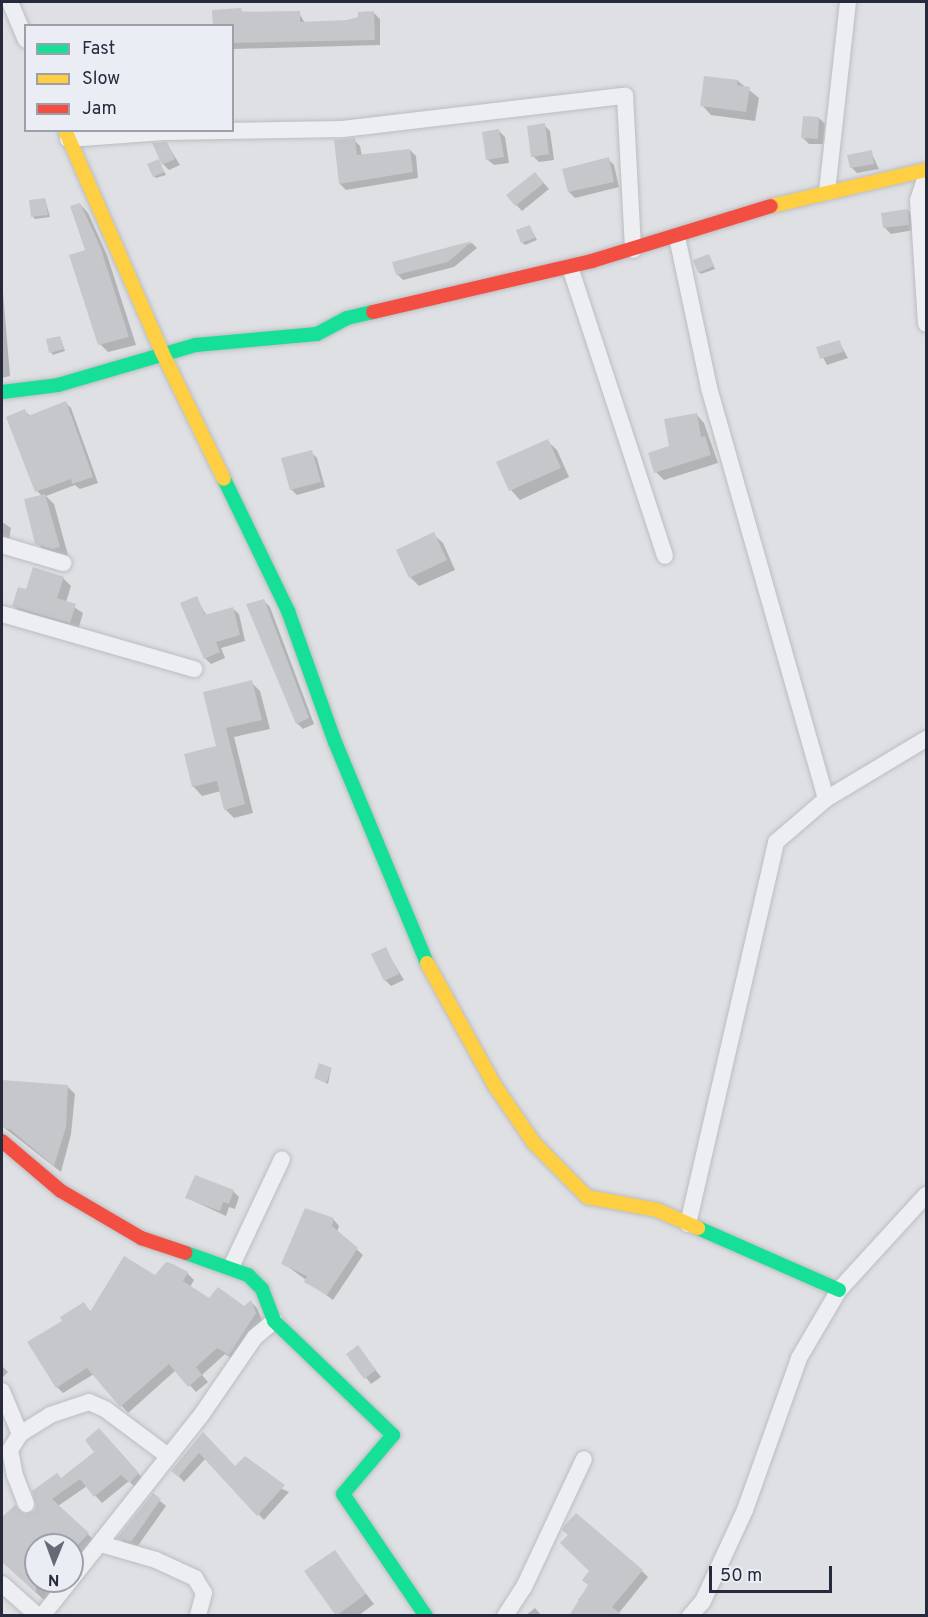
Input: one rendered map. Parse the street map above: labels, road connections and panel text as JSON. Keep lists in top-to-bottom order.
{
  "legend": ["Fast", "Slow", "Jam"],
  "scale_bar": "50 m",
  "north": "bottom"
}
